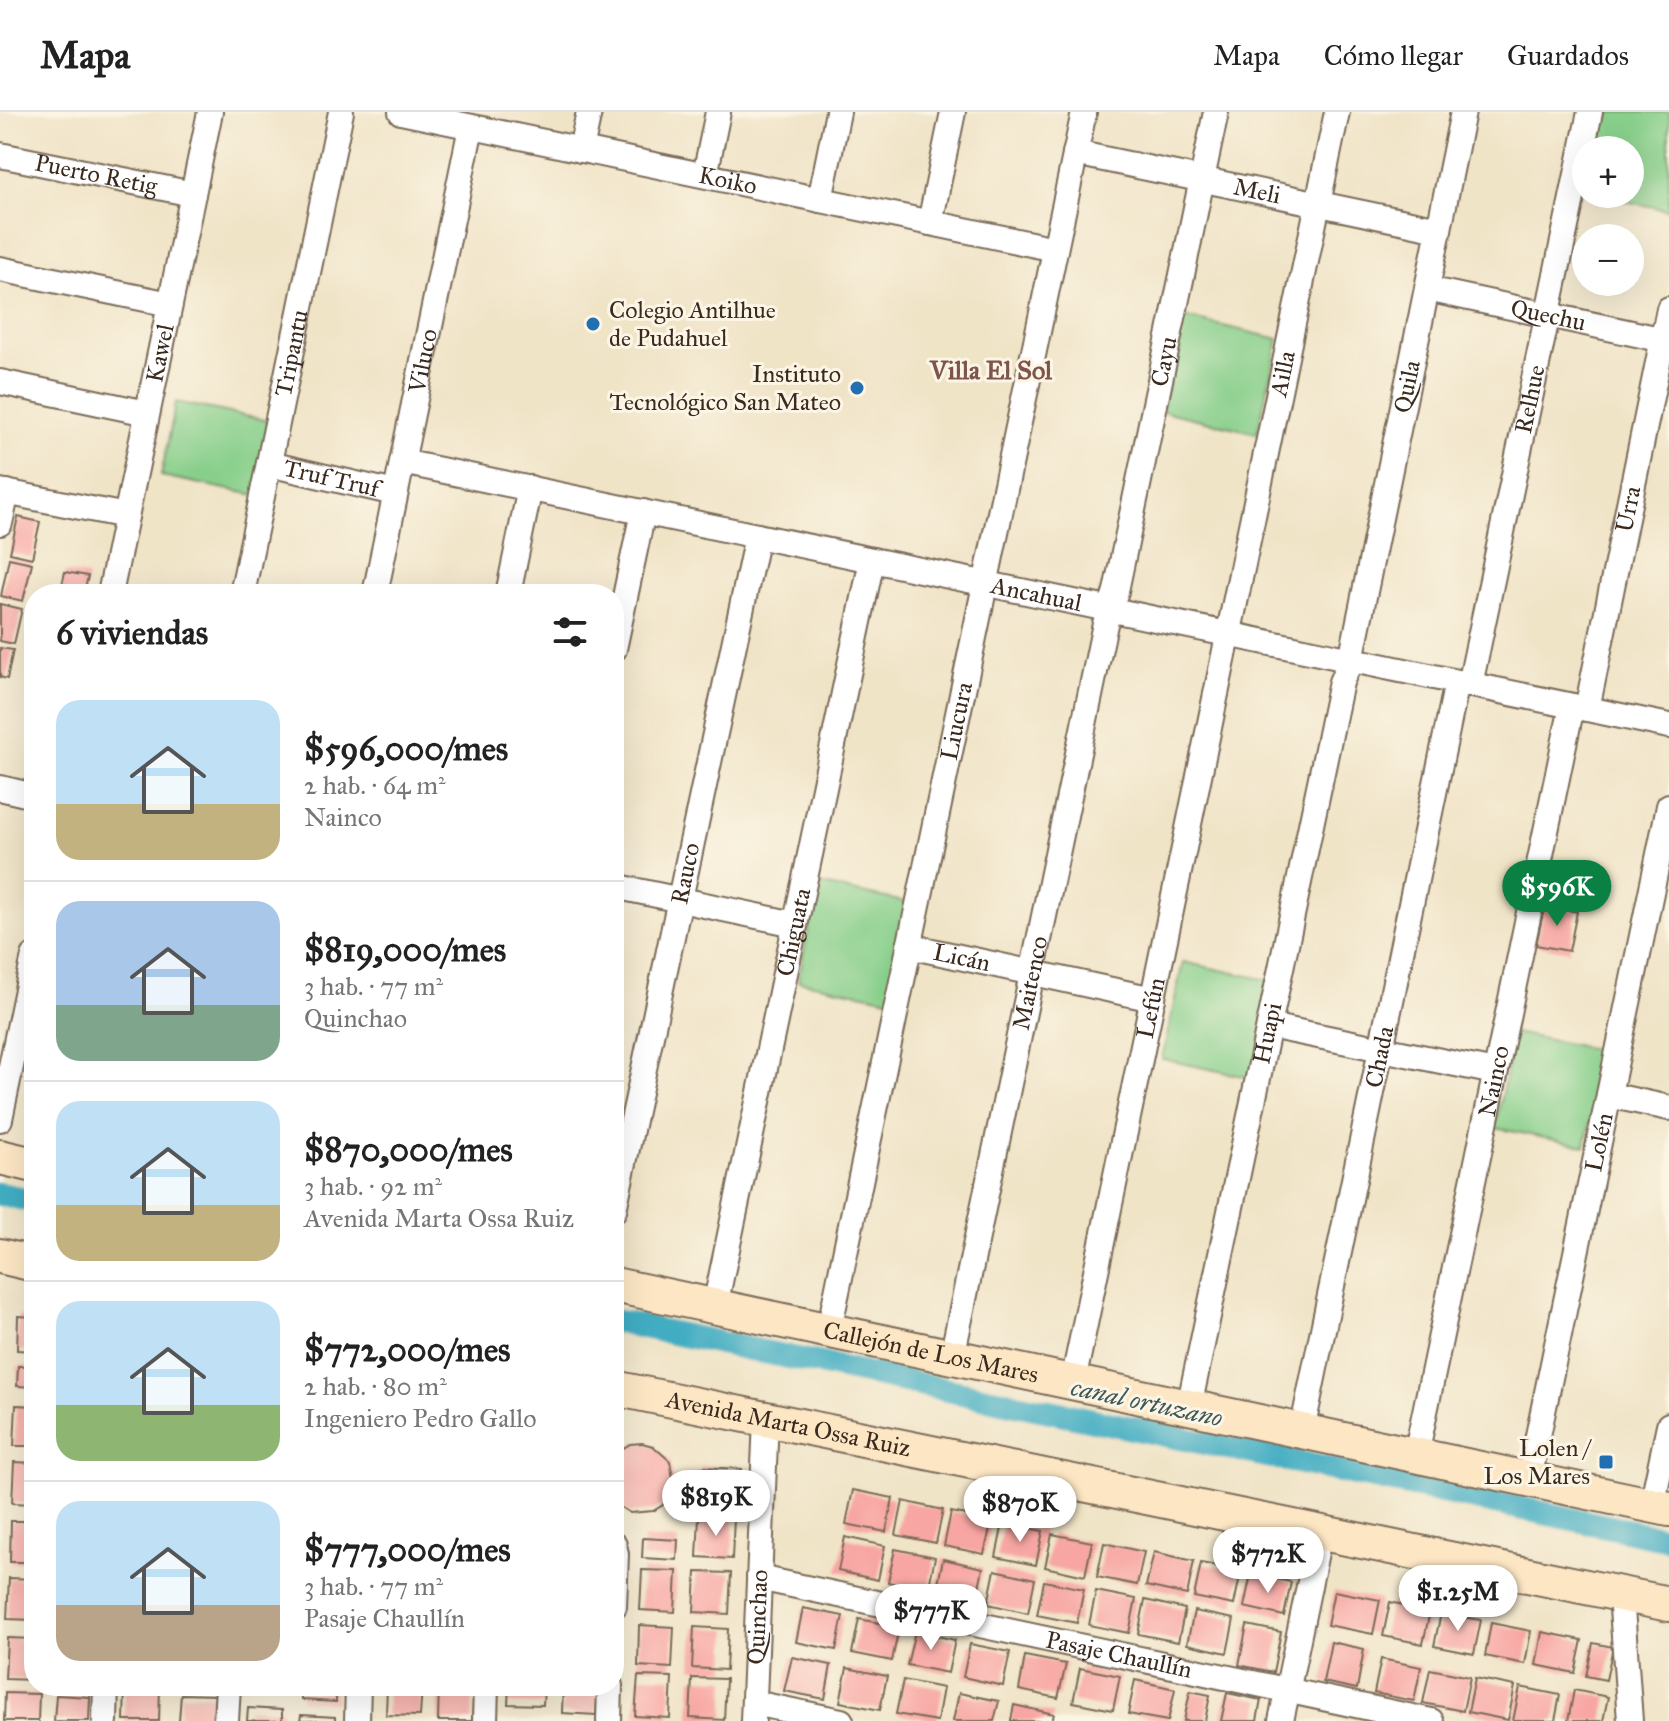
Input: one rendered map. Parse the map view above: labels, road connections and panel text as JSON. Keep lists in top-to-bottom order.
{
  "streets": {
    "street": [
      "Puerto Retig",
      "Koiko",
      "Meli",
      "Quechu",
      "Kawel",
      "Tripantu",
      "Viluco",
      "Cayu",
      "Ailla",
      "Quila",
      "Relhue",
      "Truf Truf",
      "Urra",
      "Ancahual",
      "Liucura",
      "Rauco",
      "Chiguata",
      "Licán",
      "Maitenco",
      "Lefún",
      "Huapi",
      "Chada",
      "Nainco",
      "Lolén",
      "Callejón de Los Mares",
      "Avenida Marta Ossa Ruiz",
      "Quinchao",
      "Pasaje Chaullín"
    ]
  },
  "crossings": [
    ["Puerto Retig", "Kawel"],
    ["Koiko", "Viluco"],
    ["Koiko", "Liucura"],
    ["Meli", "Cayu"],
    ["Meli", "Ailla"],
    ["Meli", "Quila"],
    ["Meli", "Liucura"],
    ["Quechu", "Quila"],
    ["Quechu", "Relhue"],
    ["Quechu", "Urra"],
    ["Tripantu", "Truf Truf"],
    ["Viluco", "Truf Truf"],
    ["Viluco", "Ancahual"],
    ["Cayu", "Ancahual"],
    ["Cayu", "Maitenco"],
    ["Ailla", "Ancahual"],
    ["Ailla", "Lefún"],
    ["Quila", "Ancahual"],
    ["Quila", "Huapi"],
    ["Relhue", "Ancahual"],
    ["Relhue", "Chada"],
    ["Urra", "Ancahual"],
    ["Urra", "Nainco"],
    ["Ancahual", "Liucura"],
    ["Ancahual", "Rauco"],
    ["Ancahual", "Chiguata"],
    ["Ancahual", "Maitenco"],
    ["Ancahual", "Lefún"],
    ["Ancahual", "Huapi"],
    ["Ancahual", "Chada"],
    ["Ancahual", "Nainco"],
    ["Liucura", "Licán"],
    ["Liucura", "Callejón de Los Mares"],
    ["Chiguata", "Callejón de Los Mares"],
    ["Licán", "Maitenco"],
    ["Licán", "Lefún"],
    ["Maitenco", "Callejón de Los Mares"],
    ["Lefún", "Callejón de Los Mares"],
    ["Huapi", "Callejón de Los Mares"],
    ["Chada", "Callejón de Los Mares"],
    ["Nainco", "Callejón de Los Mares"],
    ["Lolén", "Callejón de Los Mares"],
    ["Avenida Marta Ossa Ruiz", "Quinchao"],
    ["Quinchao", "Pasaje Chaullín"]
  ],
  "districts": ["Villa El Sol"],
  "water": ["canal ortuzano"],
  "places": {
    "other": ["Colegio Antilhue de Pudahuel", "Instituto Tecnológico San Mateo"],
    "transit": ["Lolen / Los Mares"]
  },
  "page": {
    "header": "Mapa",
    "nav": ["Mapa", "Cómo llegar", "Guardados"],
    "map_buttons": ["+", "−"],
    "heading": "6 viviendas",
    "list": [
      {
        "name": "$596,000/mes",
        "note": "2 hab. · 64 m² · Nainco"
      },
      {
        "name": "$819,000/mes",
        "note": "3 hab. · 77 m² · Quinchao"
      },
      {
        "name": "$870,000/mes",
        "note": "3 hab. · 92 m² · Avenida Marta Ossa Ruiz"
      },
      {
        "name": "$772,000/mes",
        "note": "2 hab. · 80 m² · Ingeniero Pedro Gallo"
      },
      {
        "name": "$777,000/mes",
        "note": "3 hab. · 77 m² · Pasaje Chaullín"
      }
    ],
    "price": [
      "$596K",
      "$819K",
      "$870K",
      "$772K",
      "$1.25M",
      "$777K"
    ]
  }
}
